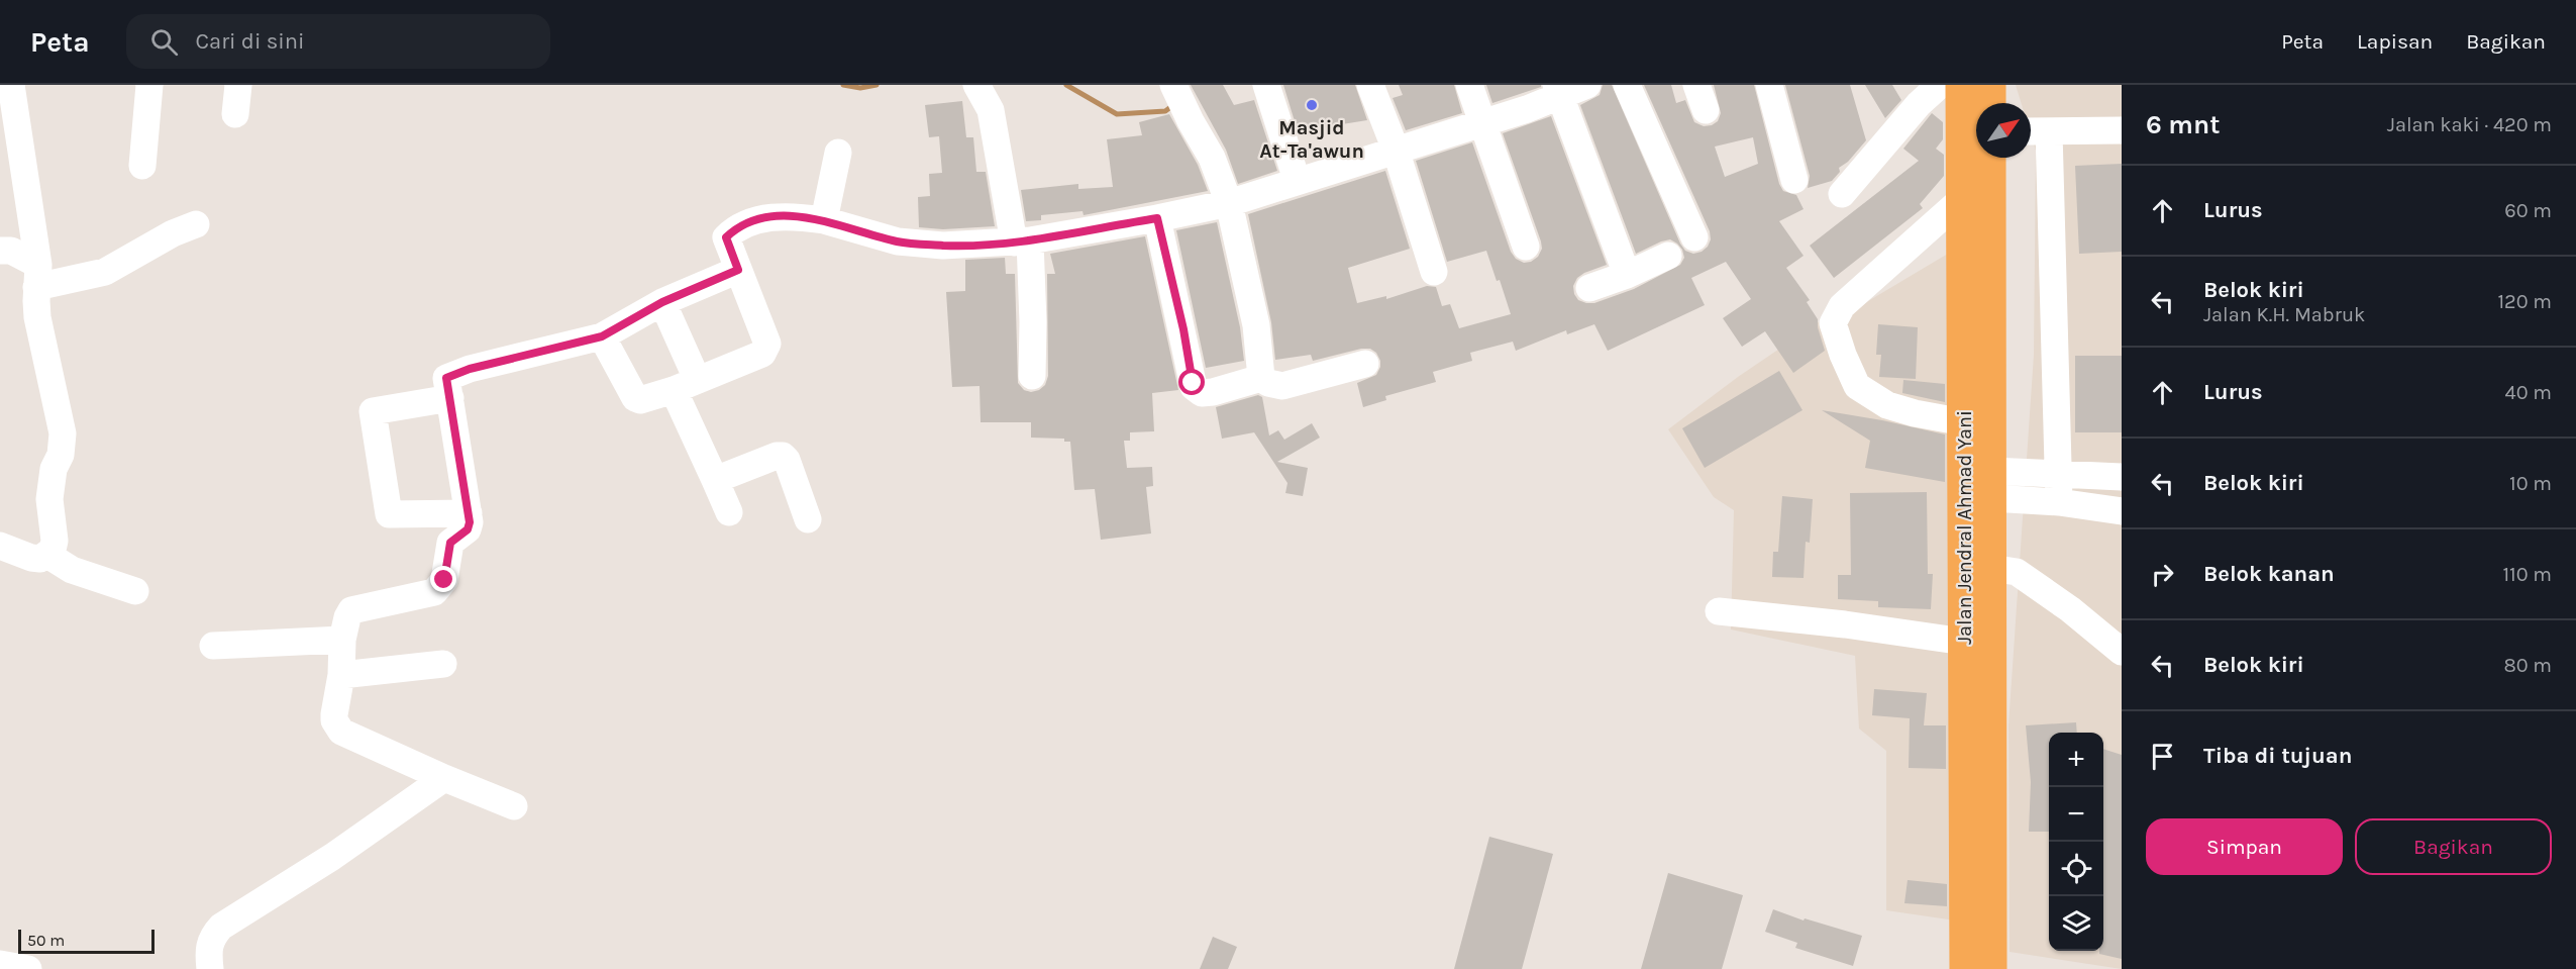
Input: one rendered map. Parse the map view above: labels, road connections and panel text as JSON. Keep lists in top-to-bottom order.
{
  "streets": {
    "highway": ["Jalan Jendral Ahmad Yani"]
  },
  "places": ["Masjid At-Ta'awun"],
  "scale_bar": "50 m",
  "north": "top right",
  "page": {
    "header": "Peta",
    "search": "Cari di sini",
    "nav": ["Peta", "Lapisan", "Bagikan"],
    "heading": ["6 mnt", "Jalan kaki · 420 m"],
    "list": [
      ["Lurus", "60 m"],
      ["Belok kiri", "Jalan K.H. Mabruk", "120 m"],
      ["Lurus", "40 m"],
      ["Belok kiri", "10 m"],
      ["Belok kanan", "110 m"],
      ["Belok kiri", "80 m"],
      "Tiba di tujuan"
    ],
    "map_buttons": ["+", "−"],
    "buttons": ["Simpan", "Bagikan"],
    "scale": "50 m"
  }
}
